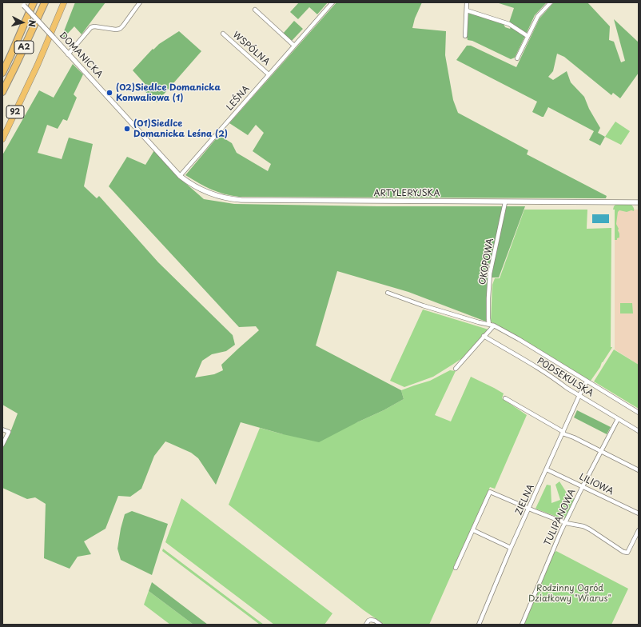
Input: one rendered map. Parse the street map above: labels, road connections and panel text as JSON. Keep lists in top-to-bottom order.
{
  "streets": {
    "highway": ["A2"],
    "main road": ["92"],
    "street": [
      "WSPÓLNA",
      "DOMANICKA",
      "LEŚNA",
      "ARTYLERYJSKA",
      "OKOPOWA",
      "PODSEKULSKA",
      "LILIOWA",
      "ZIELNA",
      "TULIPANOWA"
    ]
  },
  "crossings": [
    ["WSPÓLNA", "LEŚNA"],
    ["DOMANICKA", "LEŚNA"],
    ["DOMANICKA", "ARTYLERYJSKA"],
    ["LEŚNA", "ARTYLERYJSKA"],
    ["ARTYLERYJSKA", "OKOPOWA"],
    ["PODSEKULSKA", "ZIELNA"],
    ["PODSEKULSKA", "TULIPANOWA"],
    ["LILIOWA", "ZIELNA"],
    ["LILIOWA", "TULIPANOWA"]
  ],
  "parks": ["Rodzinny Ogród Działkowy \"Wiarus\""],
  "places": ["(02)Siedlce Domanicka Konwaliowa (1)", "(01)Siedlce Domanicka Leśna (2)"],
  "north": "right"
}
